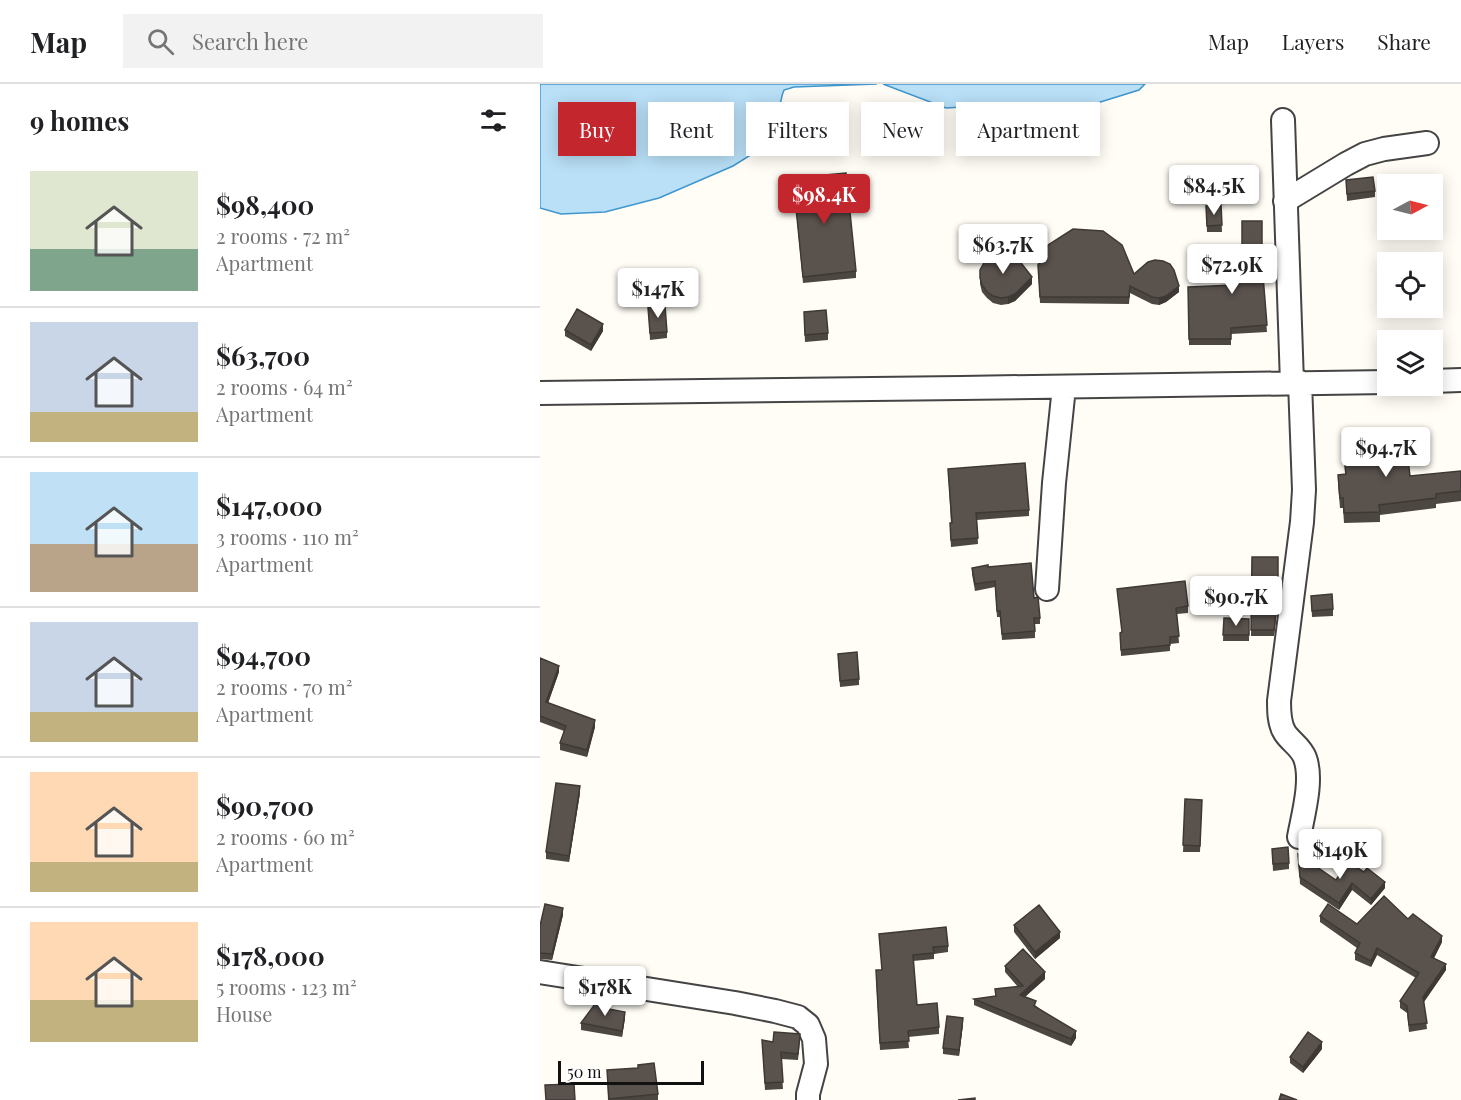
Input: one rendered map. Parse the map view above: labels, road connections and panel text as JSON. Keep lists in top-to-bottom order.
{
  "scale_bar": "50 m",
  "north": "right",
  "page": {
    "header": "Map",
    "search": "Search here",
    "nav": ["Map", "Layers", "Share"],
    "heading": "9 homes",
    "chip": [
      "Buy",
      "Rent",
      "Filters",
      "New",
      "Apartment"
    ],
    "list": [
      {
        "name": "$98,400",
        "note": "2 rooms · 72 m² · Apartment"
      },
      {
        "name": "$63,700",
        "note": "2 rooms · 64 m² · Apartment"
      },
      {
        "name": "$147,000",
        "note": "3 rooms · 110 m² · Apartment"
      },
      {
        "name": "$94,700",
        "note": "2 rooms · 70 m² · Apartment"
      },
      {
        "name": "$90,700",
        "note": "2 rooms · 60 m² · Apartment"
      },
      {
        "name": "$178,000",
        "note": "5 rooms · 123 m² · House"
      }
    ],
    "price": [
      "$84.5K",
      "$98.4K",
      "$63.7K",
      "$72.9K",
      "$147K",
      "$94.7K",
      "$90.7K",
      "$149K",
      "$178K"
    ],
    "scale": "50 m"
  }
}
